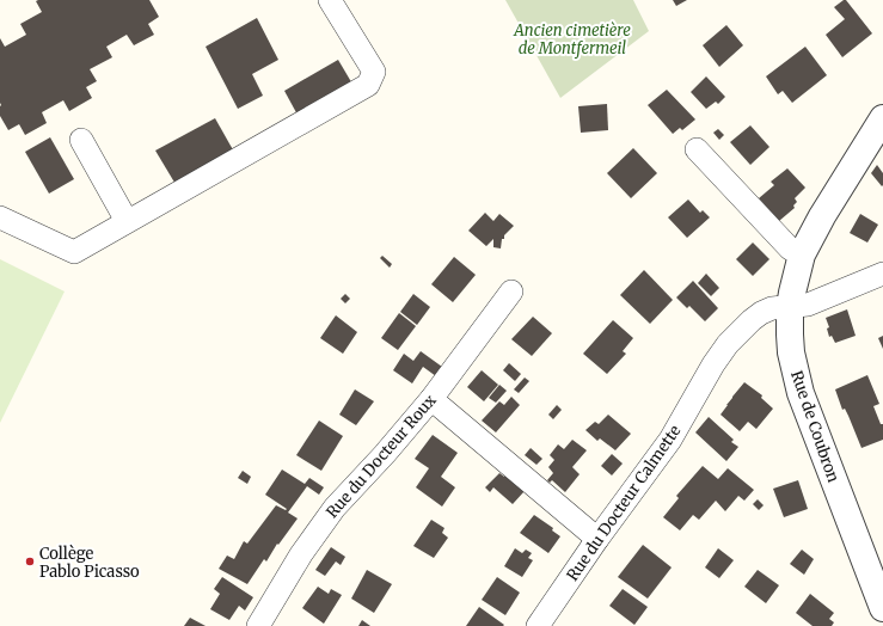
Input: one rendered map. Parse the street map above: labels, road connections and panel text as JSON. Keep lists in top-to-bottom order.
{
  "streets": {
    "street": ["Rue de Coubron", "Rue du Docteur Roux", "Rue du Docteur Calmette"]
  },
  "crossings": [
    ["Rue de Coubron", "Rue du Docteur Calmette"]
  ],
  "parks": ["Ancien cimetière de Montfermeil"],
  "places": ["Collège Pablo Picasso"]
}
